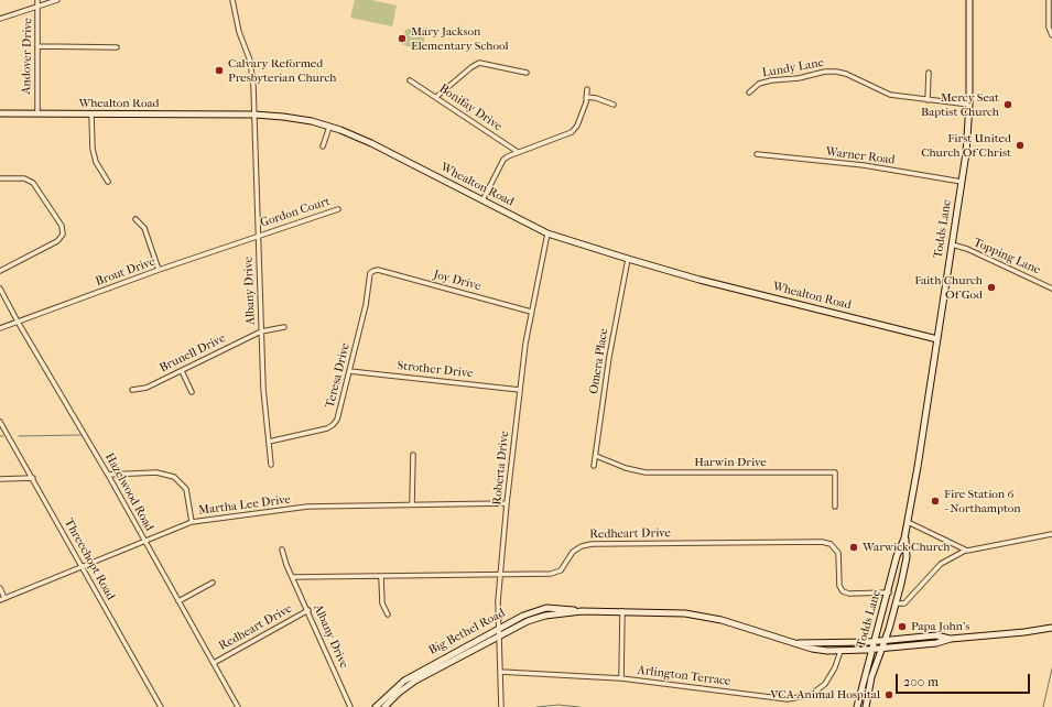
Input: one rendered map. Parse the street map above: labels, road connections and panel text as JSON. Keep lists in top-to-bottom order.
{
  "streets": {
    "main road": ["Whealton Road", "Todds Lane", "Big Bethel Road"],
    "street": [
      "Andover Drive",
      "Lundy Lane",
      "Bonifay Drive",
      "Warner Road",
      "Gordon Court",
      "Topping Lane",
      "Brout Drive",
      "Joy Drive",
      "Albany Drive",
      "Brunell Drive",
      "Omera Place",
      "Strother Drive",
      "Teresa Drive",
      "Harwin Drive",
      "Roberta Drive",
      "Hazelwood Road",
      "Martha Lee Drive",
      "Redheart Drive",
      "Threechopt Road",
      "Arlington Terrace"
    ]
  },
  "crossings": [
    ["Andover Drive", "Whealton Road"],
    ["Lundy Lane", "Todds Lane"],
    ["Whealton Road", "Todds Lane"],
    ["Whealton Road", "Albany Drive"],
    ["Whealton Road", "Omera Place"],
    ["Whealton Road", "Roberta Drive"],
    ["Warner Road", "Todds Lane"],
    ["Gordon Court", "Brout Drive"],
    ["Gordon Court", "Albany Drive"],
    ["Todds Lane", "Topping Lane"],
    ["Todds Lane", "Redheart Drive"],
    ["Todds Lane", "Big Bethel Road"],
    ["Brout Drive", "Albany Drive"],
    ["Brout Drive", "Hazelwood Road"],
    ["Joy Drive", "Teresa Drive"],
    ["Joy Drive", "Roberta Drive"],
    ["Albany Drive", "Brunell Drive"],
    ["Albany Drive", "Teresa Drive"],
    ["Albany Drive", "Redheart Drive"],
    ["Omera Place", "Harwin Drive"],
    ["Strother Drive", "Teresa Drive"],
    ["Strother Drive", "Roberta Drive"],
    ["Roberta Drive", "Martha Lee Drive"],
    ["Roberta Drive", "Redheart Drive"],
    ["Roberta Drive", "Big Bethel Road"],
    ["Roberta Drive", "Arlington Terrace"],
    ["Hazelwood Road", "Martha Lee Drive"],
    ["Hazelwood Road", "Redheart Drive"],
    ["Martha Lee Drive", "Threechopt Road"],
    ["Big Bethel Road", "Arlington Terrace"]
  ],
  "places": [
    "Mary Jackson Elementary School",
    "Calvary Reformed Presbyterian Church",
    "Mercy Seat Baptist Church",
    "First United Church Of Christ",
    "Faith Church Of God",
    "Fire Station 6 - Northampton",
    "Warwick Church",
    "Papa John's",
    "VCA Animal Hospital"
  ],
  "scale_bar": "200 m"
}
